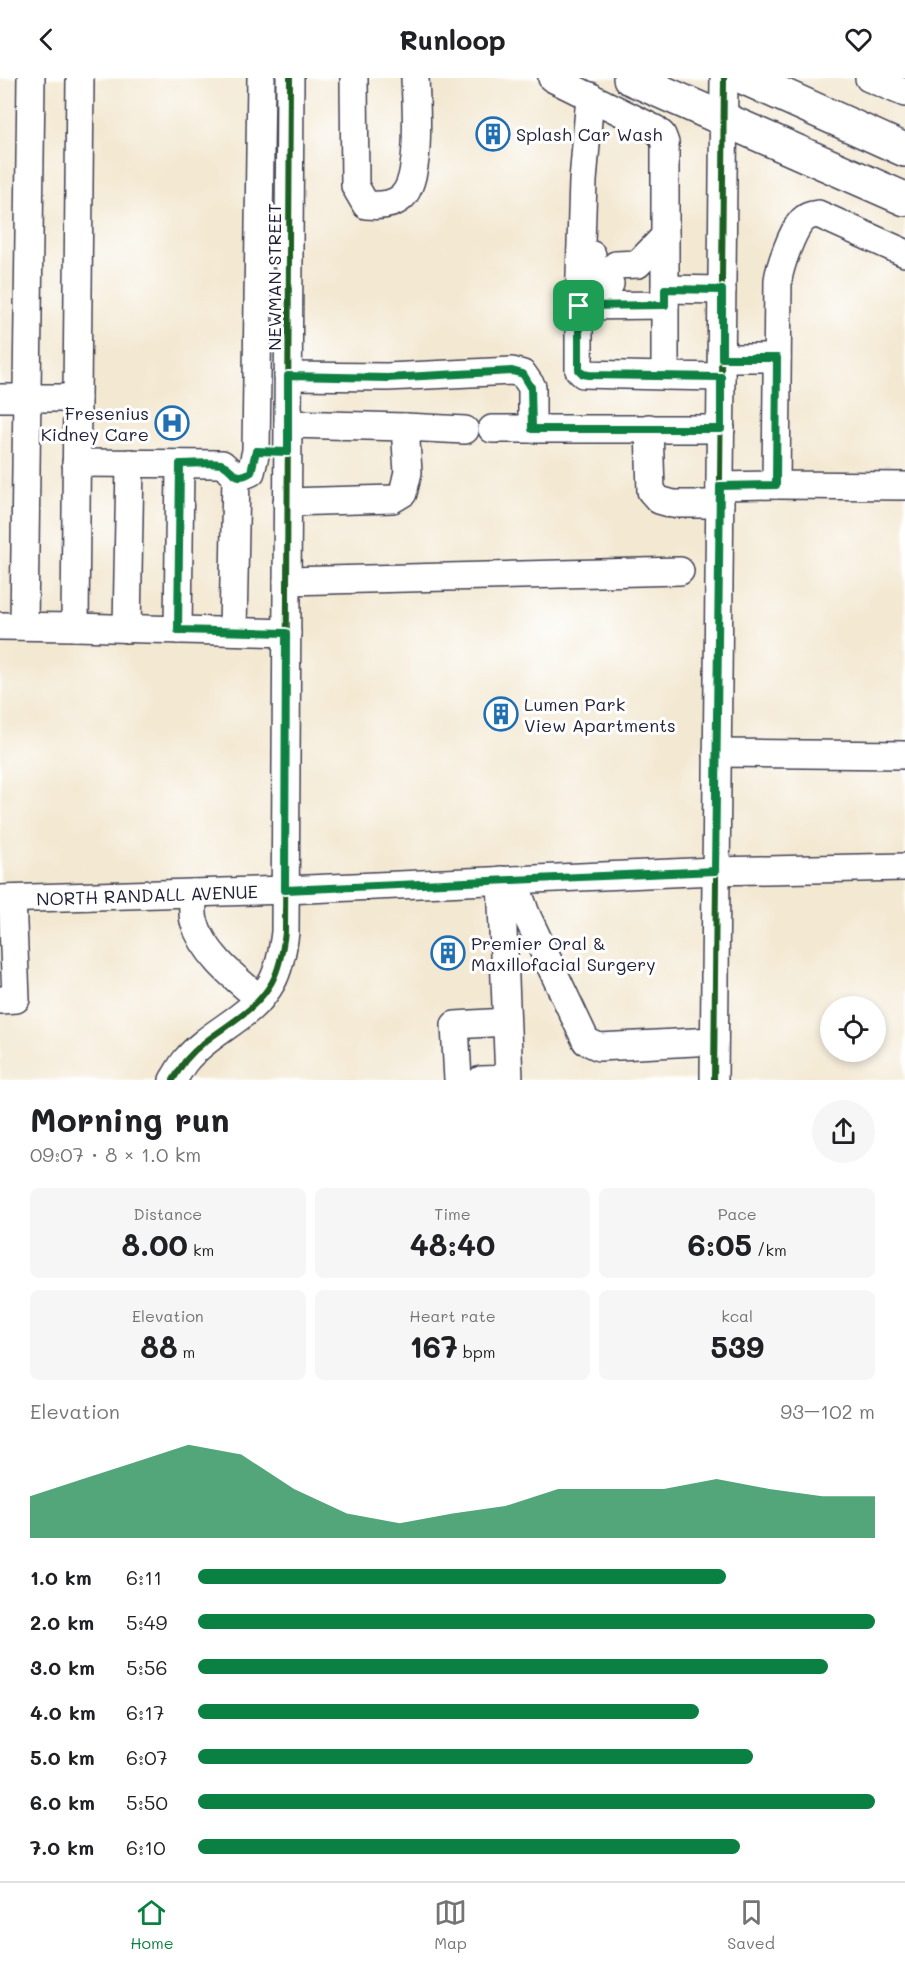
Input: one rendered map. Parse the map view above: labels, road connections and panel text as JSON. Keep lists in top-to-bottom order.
{
  "streets": {
    "street": ["NEWMAN STREET", "NORTH RANDALL AVENUE"]
  },
  "crossings": [
    ["NEWMAN STREET", "NORTH RANDALL AVENUE"]
  ],
  "places": {
    "building": ["Splash Car Wash", "Lumen Park View Apartments", "Premier Oral & Maxillofacial Surgery"],
    "hospital": ["Fresenius Kidney Care"]
  },
  "page": {
    "header": "Runloop",
    "heading": ["Morning run", "09:07 · 8 × 1.0 km"],
    "stats": [
      ["Distance", "8.00 km"],
      ["Time", "48:40"],
      ["Pace", "6:05 /km"],
      ["Elevation", "88 m"],
      ["Heart rate", "167 bpm"],
      ["kcal", "539"]
    ],
    "chart": ["Elevation", "93–102 m"],
    "list": [
      {
        "name": "1.0 km",
        "note": "6:11"
      },
      {
        "name": "2.0 km",
        "note": "5:49"
      },
      {
        "name": "3.0 km",
        "note": "5:56"
      },
      {
        "name": "4.0 km",
        "note": "6:17"
      },
      {
        "name": "5.0 km",
        "note": "6:07"
      },
      {
        "name": "6.0 km",
        "note": "5:50"
      },
      {
        "name": "7.0 km",
        "note": "6:10"
      }
    ],
    "tabs": ["Home", "Map", "Saved"]
  }
}
